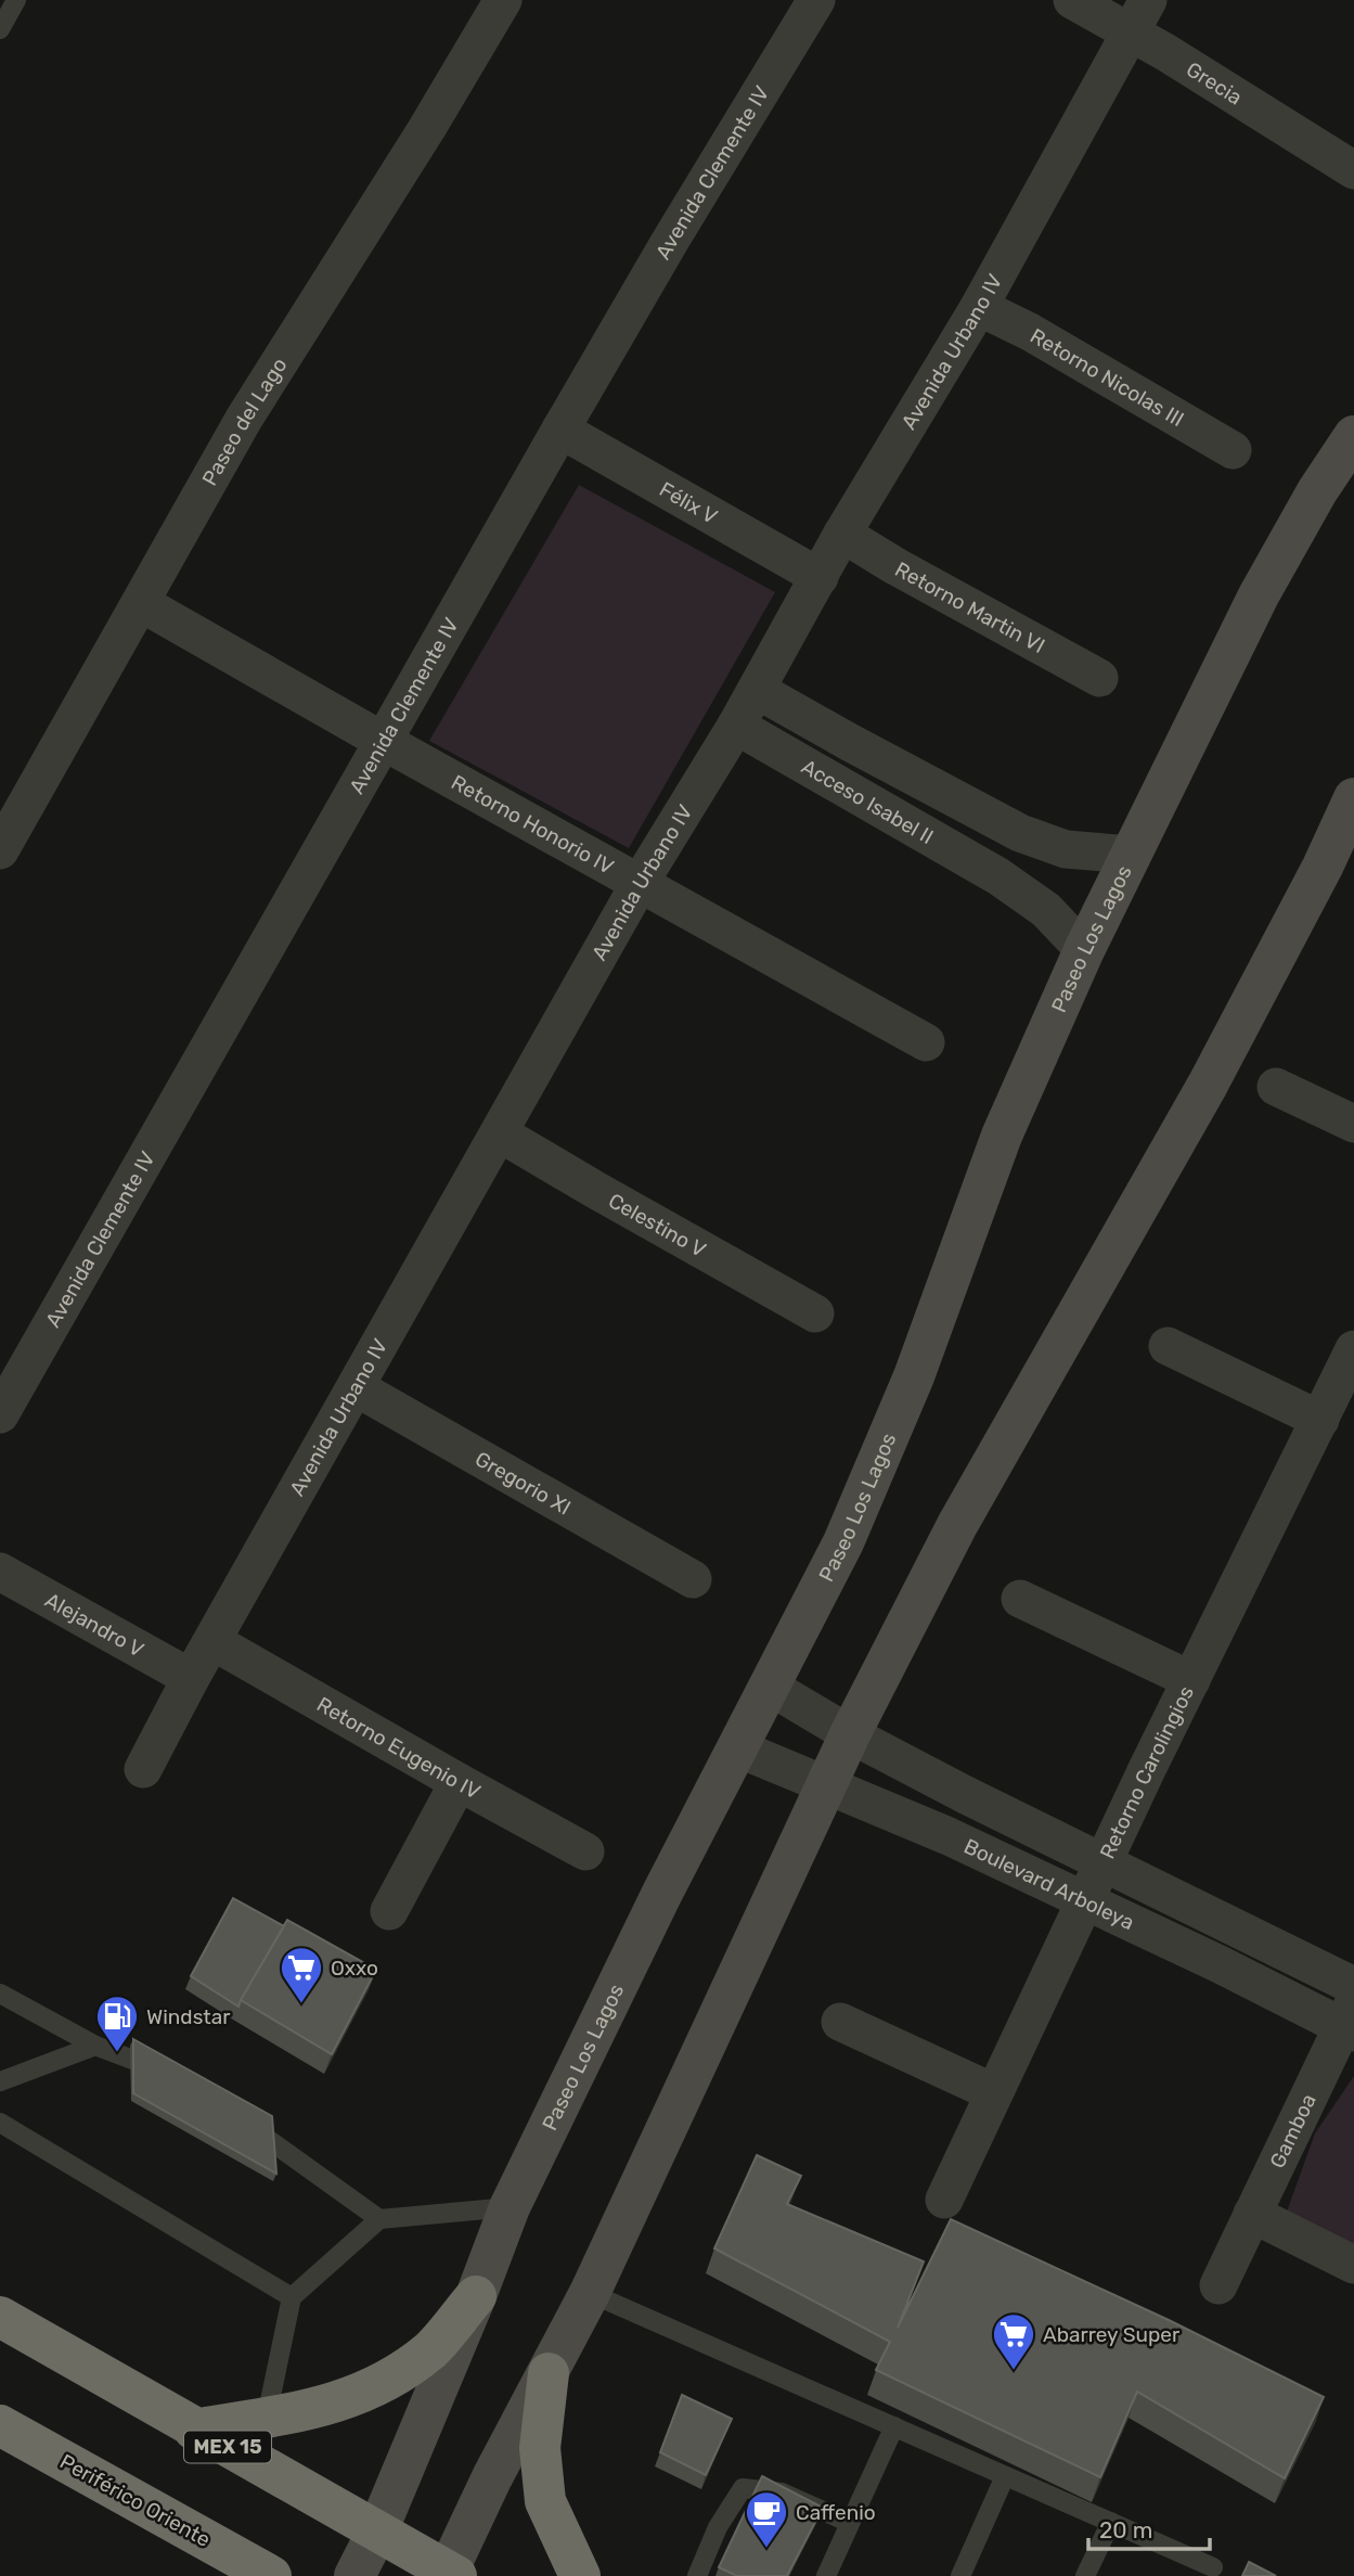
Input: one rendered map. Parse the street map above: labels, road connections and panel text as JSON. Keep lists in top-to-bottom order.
{
  "streets": {
    "highway": ["MEX 15", "Periférico Oriente"],
    "street": [
      "Grecia",
      "Avenida Clemente IV",
      "Avenida Urbano IV",
      "Retorno Nicolas III",
      "Paseo del Lago",
      "Félix V",
      "Retorno Martin VI",
      "Acceso Isabel II",
      "Retorno Honorio IV",
      "Paseo Los Lagos",
      "Celestino V",
      "Gregorio XI",
      "Alejandro V",
      "Retorno Eugenio IV",
      "Retorno Carolingios",
      "Boulevard Arboleya",
      "Gamboa"
    ]
  },
  "crossings": [
    ["Grecia", "Avenida Urbano IV"],
    ["Avenida Clemente IV", "Félix V"],
    ["Avenida Clemente IV", "Retorno Honorio IV"],
    ["Avenida Urbano IV", "Retorno Nicolas III"],
    ["Avenida Urbano IV", "Félix V"],
    ["Avenida Urbano IV", "Retorno Martin VI"],
    ["Avenida Urbano IV", "Acceso Isabel II"],
    ["Avenida Urbano IV", "Retorno Honorio IV"],
    ["Avenida Urbano IV", "Celestino V"],
    ["Avenida Urbano IV", "Gregorio XI"],
    ["Avenida Urbano IV", "Alejandro V"],
    ["Avenida Urbano IV", "Retorno Eugenio IV"],
    ["Paseo del Lago", "Retorno Honorio IV"],
    ["Acceso Isabel II", "Paseo Los Lagos"],
    ["Paseo Los Lagos", "Boulevard Arboleya"],
    ["Paseo Los Lagos", "MEX 15"],
    ["Retorno Carolingios", "Boulevard Arboleya"],
    ["Boulevard Arboleya", "Gamboa"]
  ],
  "places": {
    "supermarket": ["Oxxo", "Abarrey Super"],
    "fuel station": ["Windstar"],
    "cafe": ["Caffenio"]
  },
  "scale_bar": "20 m"
}
